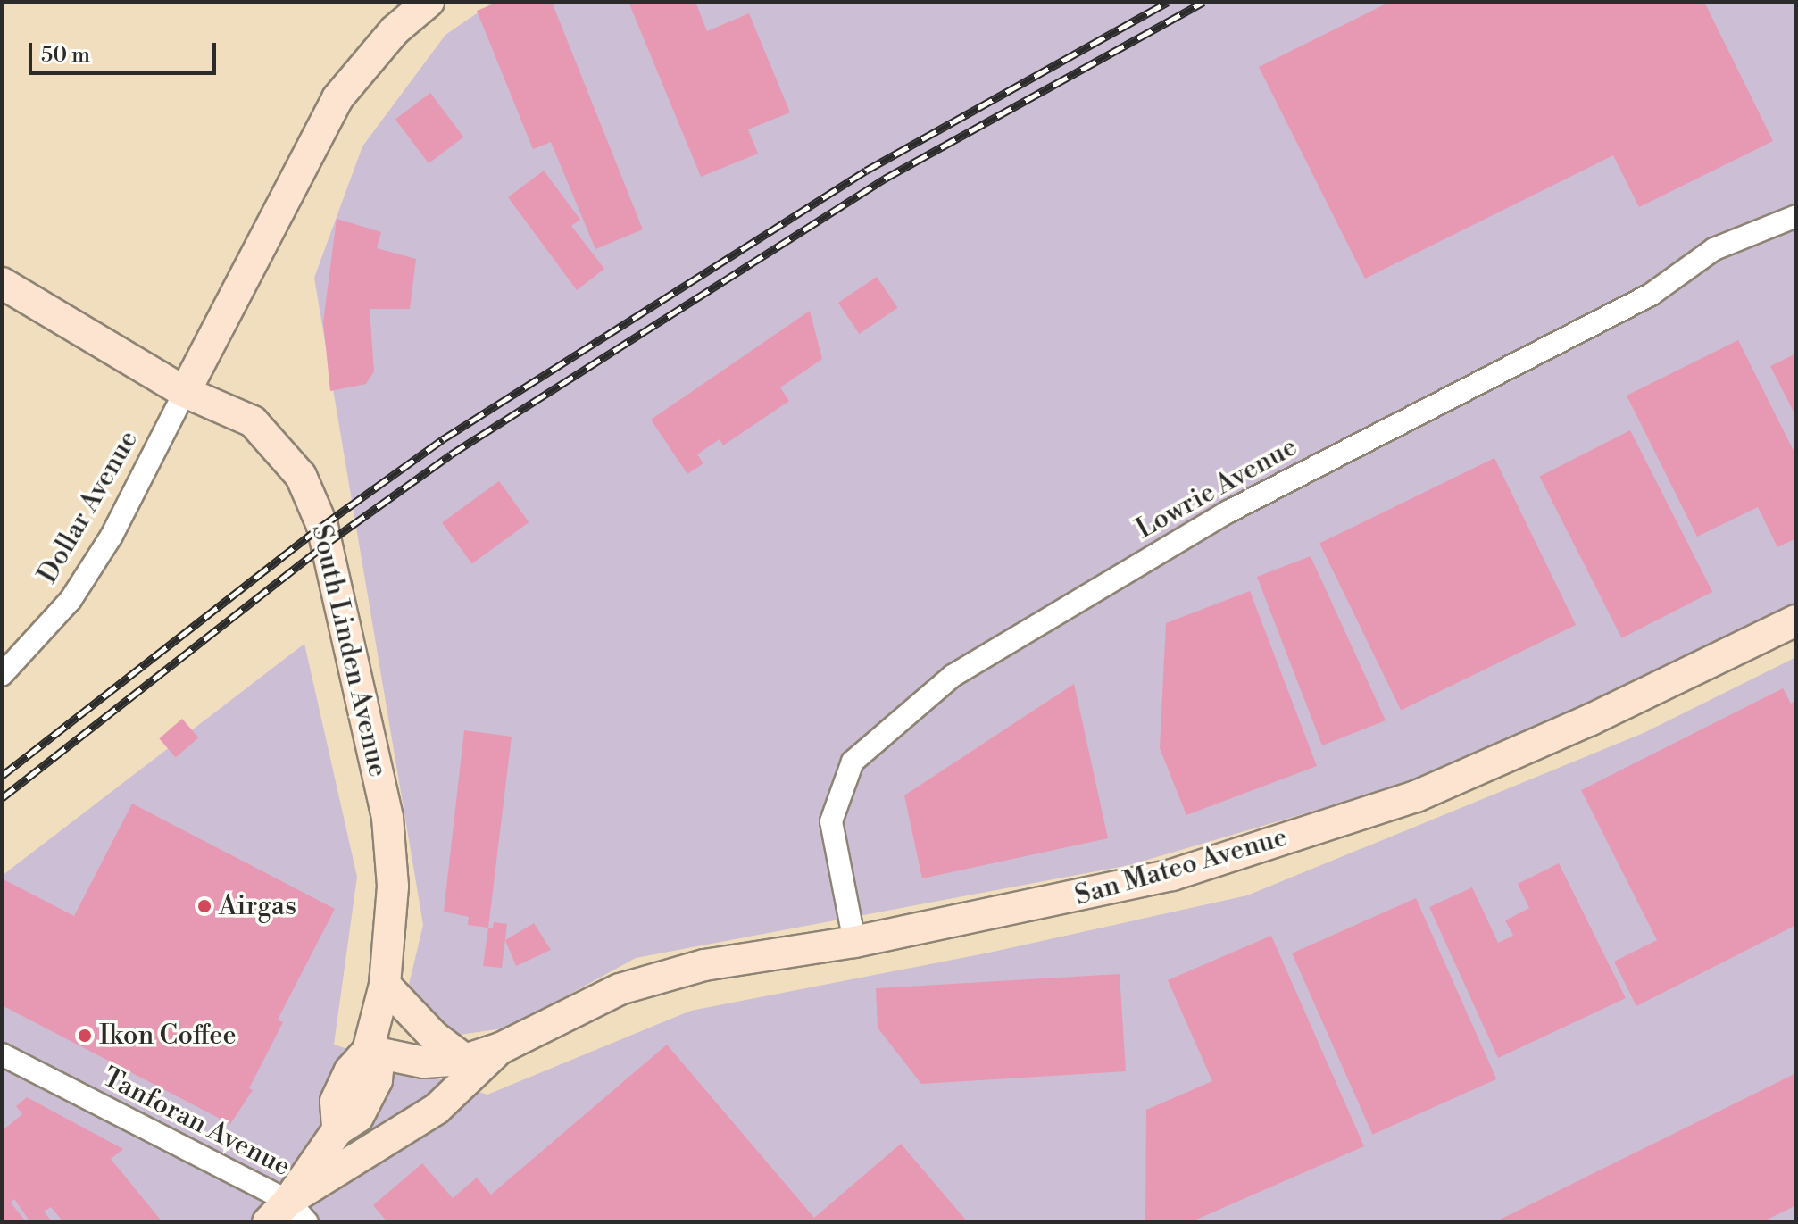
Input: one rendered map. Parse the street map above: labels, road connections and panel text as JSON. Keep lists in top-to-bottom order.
{
  "streets": {
    "main road": ["South Linden Avenue", "San Mateo Avenue"],
    "street": ["Lowrie Avenue", "Dollar Avenue", "Tanforan Avenue"]
  },
  "crossings": [
    ["Lowrie Avenue", "San Mateo Avenue"],
    ["Dollar Avenue", "South Linden Avenue"],
    ["South Linden Avenue", "San Mateo Avenue"],
    ["San Mateo Avenue", "Tanforan Avenue"]
  ],
  "places": ["Airgas", "Ikon Coffee"],
  "scale_bar": "50 m"
}
